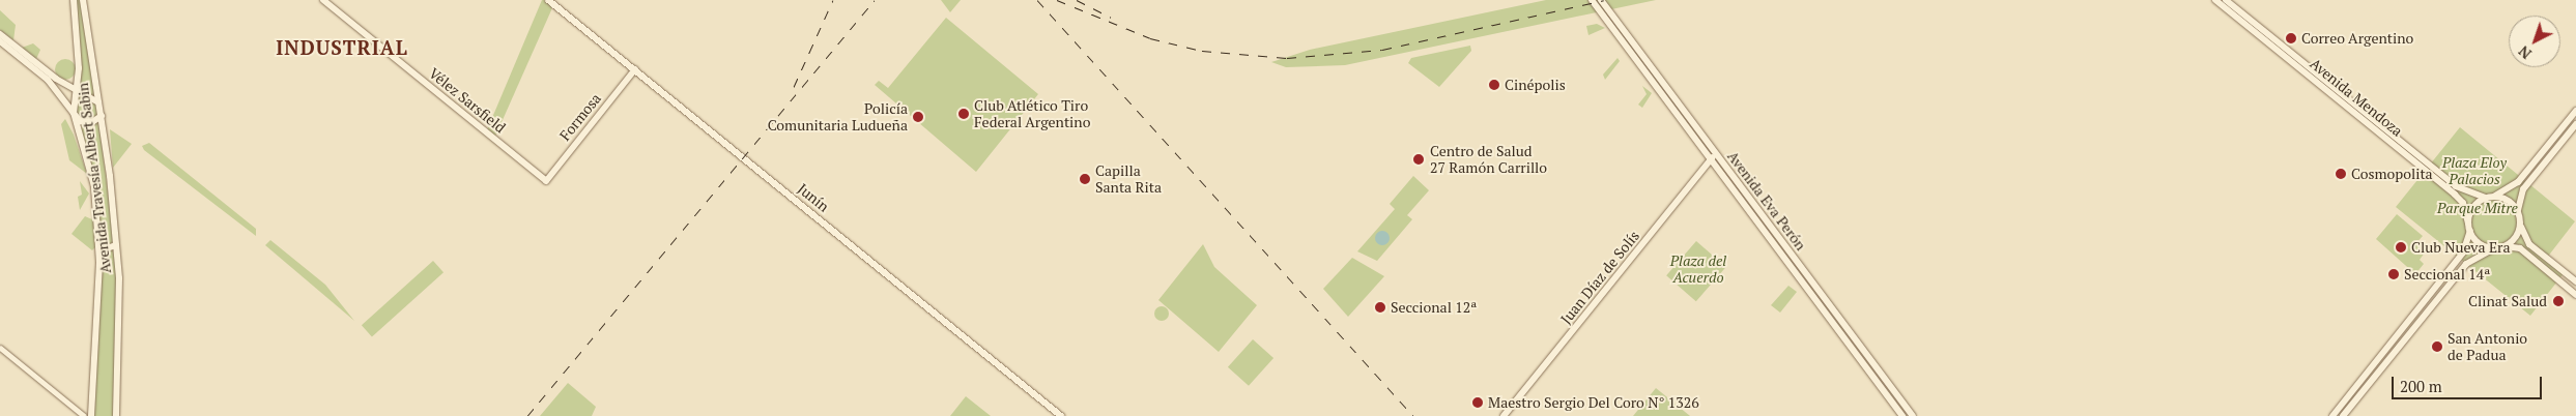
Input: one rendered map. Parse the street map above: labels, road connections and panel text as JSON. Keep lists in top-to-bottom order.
{
  "streets": {
    "main road": [
      "Avenida Mendoza",
      "Vélez Sarsfield",
      "Formosa",
      "Avenida Travesía Albert Sabin",
      "Junín",
      "Avenida Eva Perón",
      "Juan Díaz de Solís"
    ]
  },
  "crossings": [
    ["Vélez Sarsfield", "Formosa"],
    ["Formosa", "Junín"],
    ["Avenida Eva Perón", "Juan Díaz de Solís"]
  ],
  "districts": ["INDUSTRIAL"],
  "parks": ["Plaza Eloy Palacios", "Parque Mitre", "Plaza del Acuerdo"],
  "places": [
    "Correo Argentino",
    "Cinépolis",
    "Club Atlético Tiro Federal Argentino",
    "Policía Comunitaria Ludueña",
    "Centro de Salud 27 Ramón Carrillo",
    "Cosmopolita",
    "Capilla Santa Rita",
    "Club Nueva Era",
    "Seccional 14ª",
    "Clinat Salud",
    "Seccional 12ª",
    "San Antonio de Padua",
    "Maestro Sergio Del Coro N° 1326"
  ],
  "scale_bar": "200 m",
  "north": "bottom left"
}
